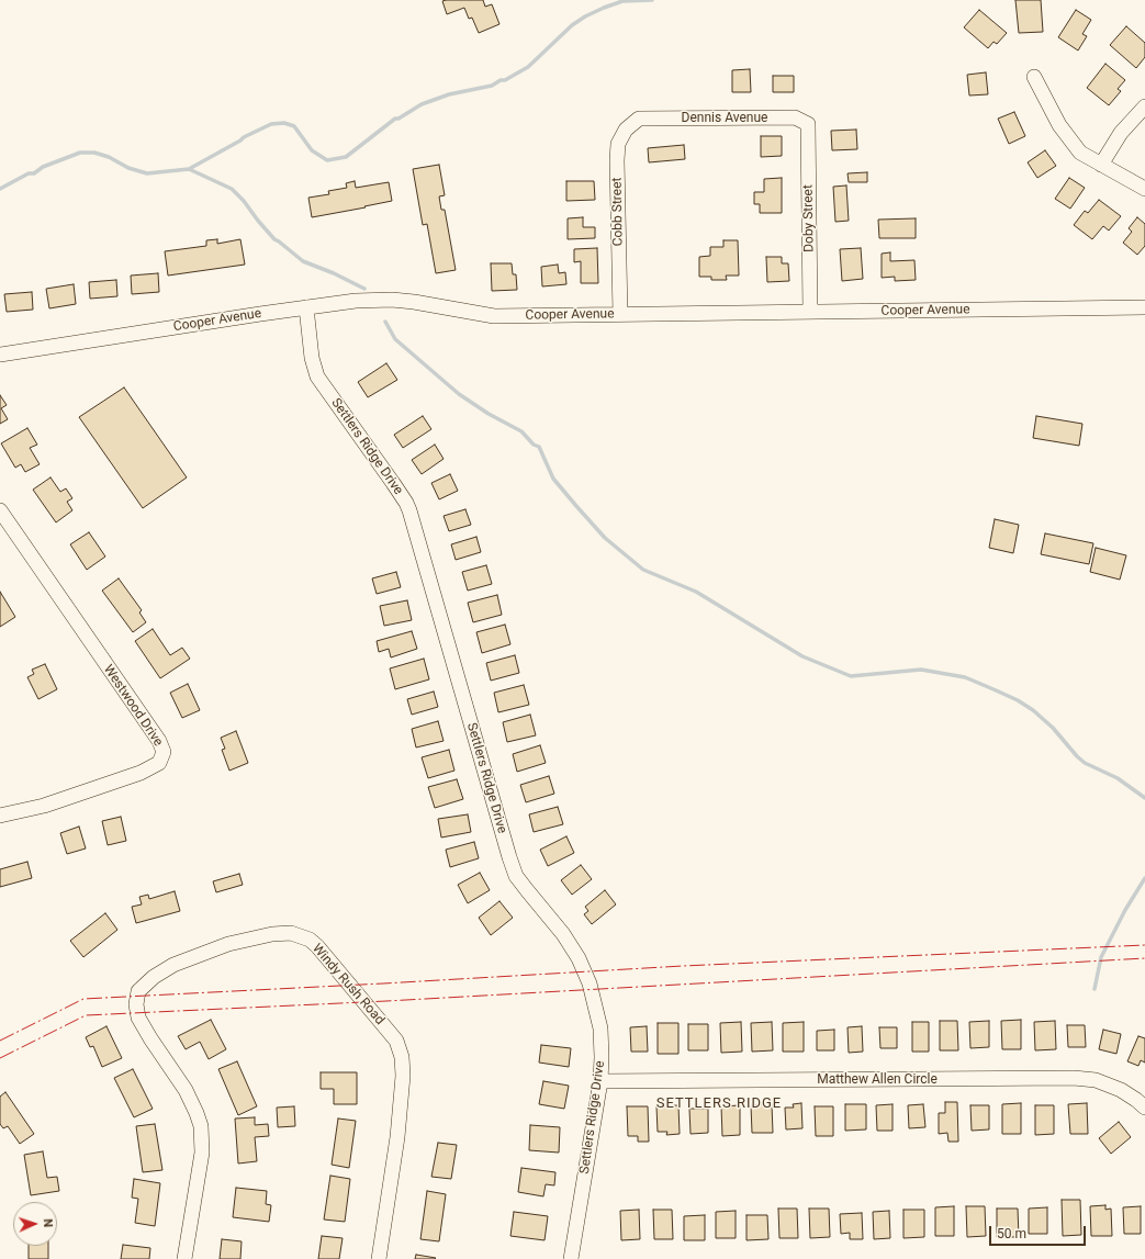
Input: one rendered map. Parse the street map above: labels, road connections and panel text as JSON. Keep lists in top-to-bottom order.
{
  "streets": {
    "street": [
      "Dennis Avenue",
      "Cobb Street",
      "Doby Street",
      "Cooper Avenue",
      "Settlers Ridge Drive",
      "Westwood Drive",
      "Windy Rush Road",
      "Matthew Allen Circle"
    ]
  },
  "crossings": [
    ["Dennis Avenue", "Cobb Street"],
    ["Dennis Avenue", "Doby Street"],
    ["Cobb Street", "Cooper Avenue"],
    ["Doby Street", "Cooper Avenue"],
    ["Cooper Avenue", "Settlers Ridge Drive"],
    ["Settlers Ridge Drive", "Matthew Allen Circle"]
  ],
  "districts": ["SETTLERS RIDGE"],
  "scale_bar": "50 m",
  "north": "right"
}
